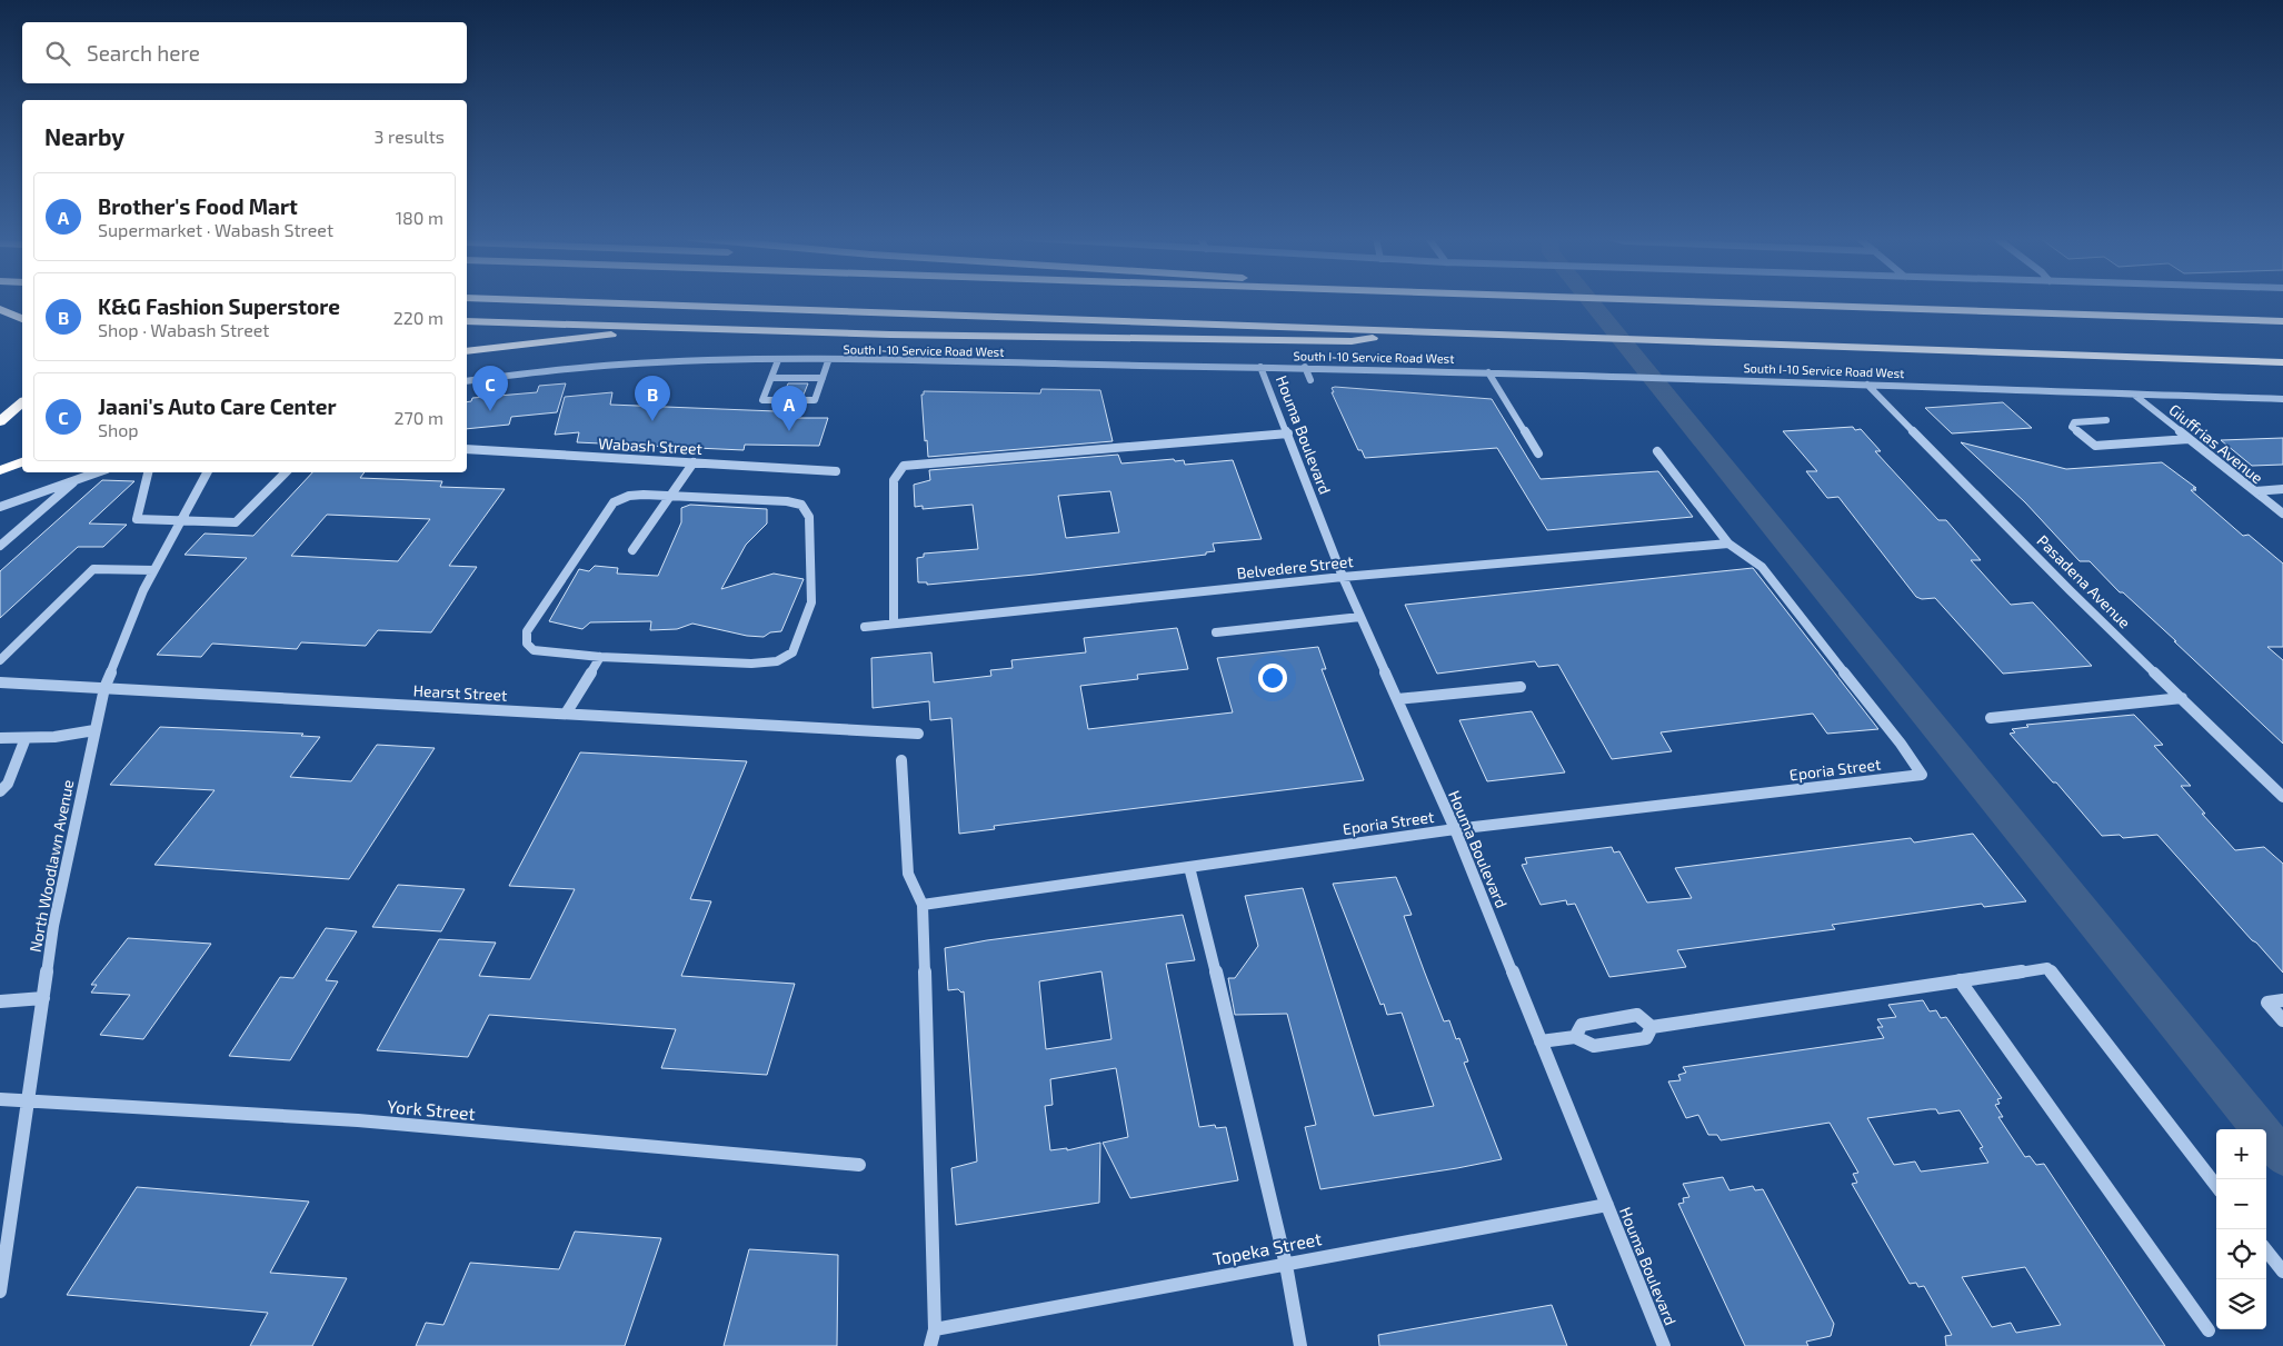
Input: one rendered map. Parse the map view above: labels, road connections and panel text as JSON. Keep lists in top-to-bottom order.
{
  "streets": {
    "street": [
      "South I-10 Service Road West",
      "Houma Boulevard",
      "Giuffrias Avenue",
      "Wabash Street",
      "Belvedere Street",
      "Pasadena Avenue",
      "Hearst Street",
      "Eporia Street",
      "North Woodlawn Avenue",
      "York Street",
      "Topeka Street"
    ]
  },
  "crossings": [
    ["South I-10 Service Road West", "Houma Boulevard"],
    ["South I-10 Service Road West", "Giuffrias Avenue"],
    ["South I-10 Service Road West", "Pasadena Avenue"],
    ["Houma Boulevard", "Belvedere Street"],
    ["Houma Boulevard", "Eporia Street"],
    ["Houma Boulevard", "Topeka Street"],
    ["Belvedere Street", "Eporia Street"],
    ["Hearst Street", "North Woodlawn Avenue"],
    ["North Woodlawn Avenue", "York Street"]
  ],
  "page": {
    "search": "Search here",
    "heading": ["Nearby", "3 results"],
    "list": [
      {
        "mark": "A",
        "name": "Brother's Food Mart",
        "note": "Supermarket · Wabash Street",
        "value": "180 m"
      },
      {
        "mark": "B",
        "name": "K&G Fashion Superstore",
        "note": "Shop · Wabash Street",
        "value": "220 m"
      },
      {
        "mark": "C",
        "name": "Jaani's Auto Care Center",
        "note": "Shop",
        "value": "270 m"
      }
    ],
    "pins": ["C", "B", "A"],
    "map_buttons": ["+", "−"]
  }
}
